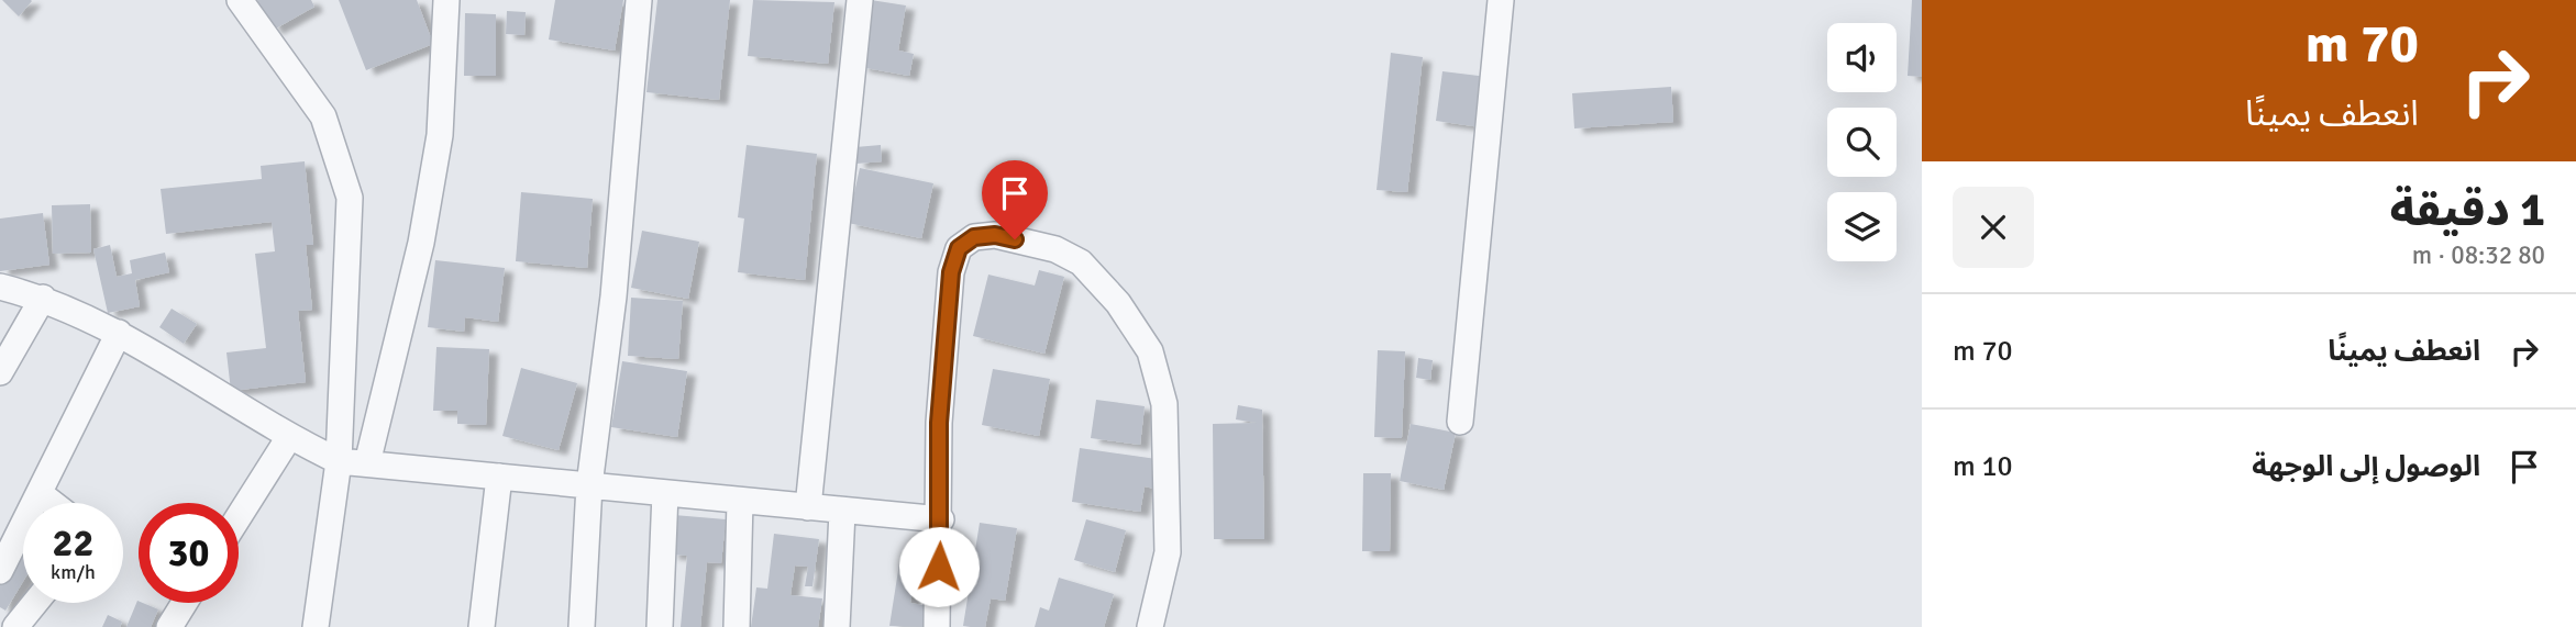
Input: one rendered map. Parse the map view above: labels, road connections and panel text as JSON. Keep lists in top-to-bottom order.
{
  "page": {
    "turn": ["70 m", "انعطف يمينًا"],
    "heading": ["1 دقيقة", "80 m · 08:32"],
    "list": [
      {
        "name": "انعطف يمينًا",
        "value": "70 m"
      },
      {
        "name": "الوصول إلى الوجهة",
        "value": "10 m"
      }
    ],
    "speed": "22 km/h",
    "limit": "30"
  }
}
